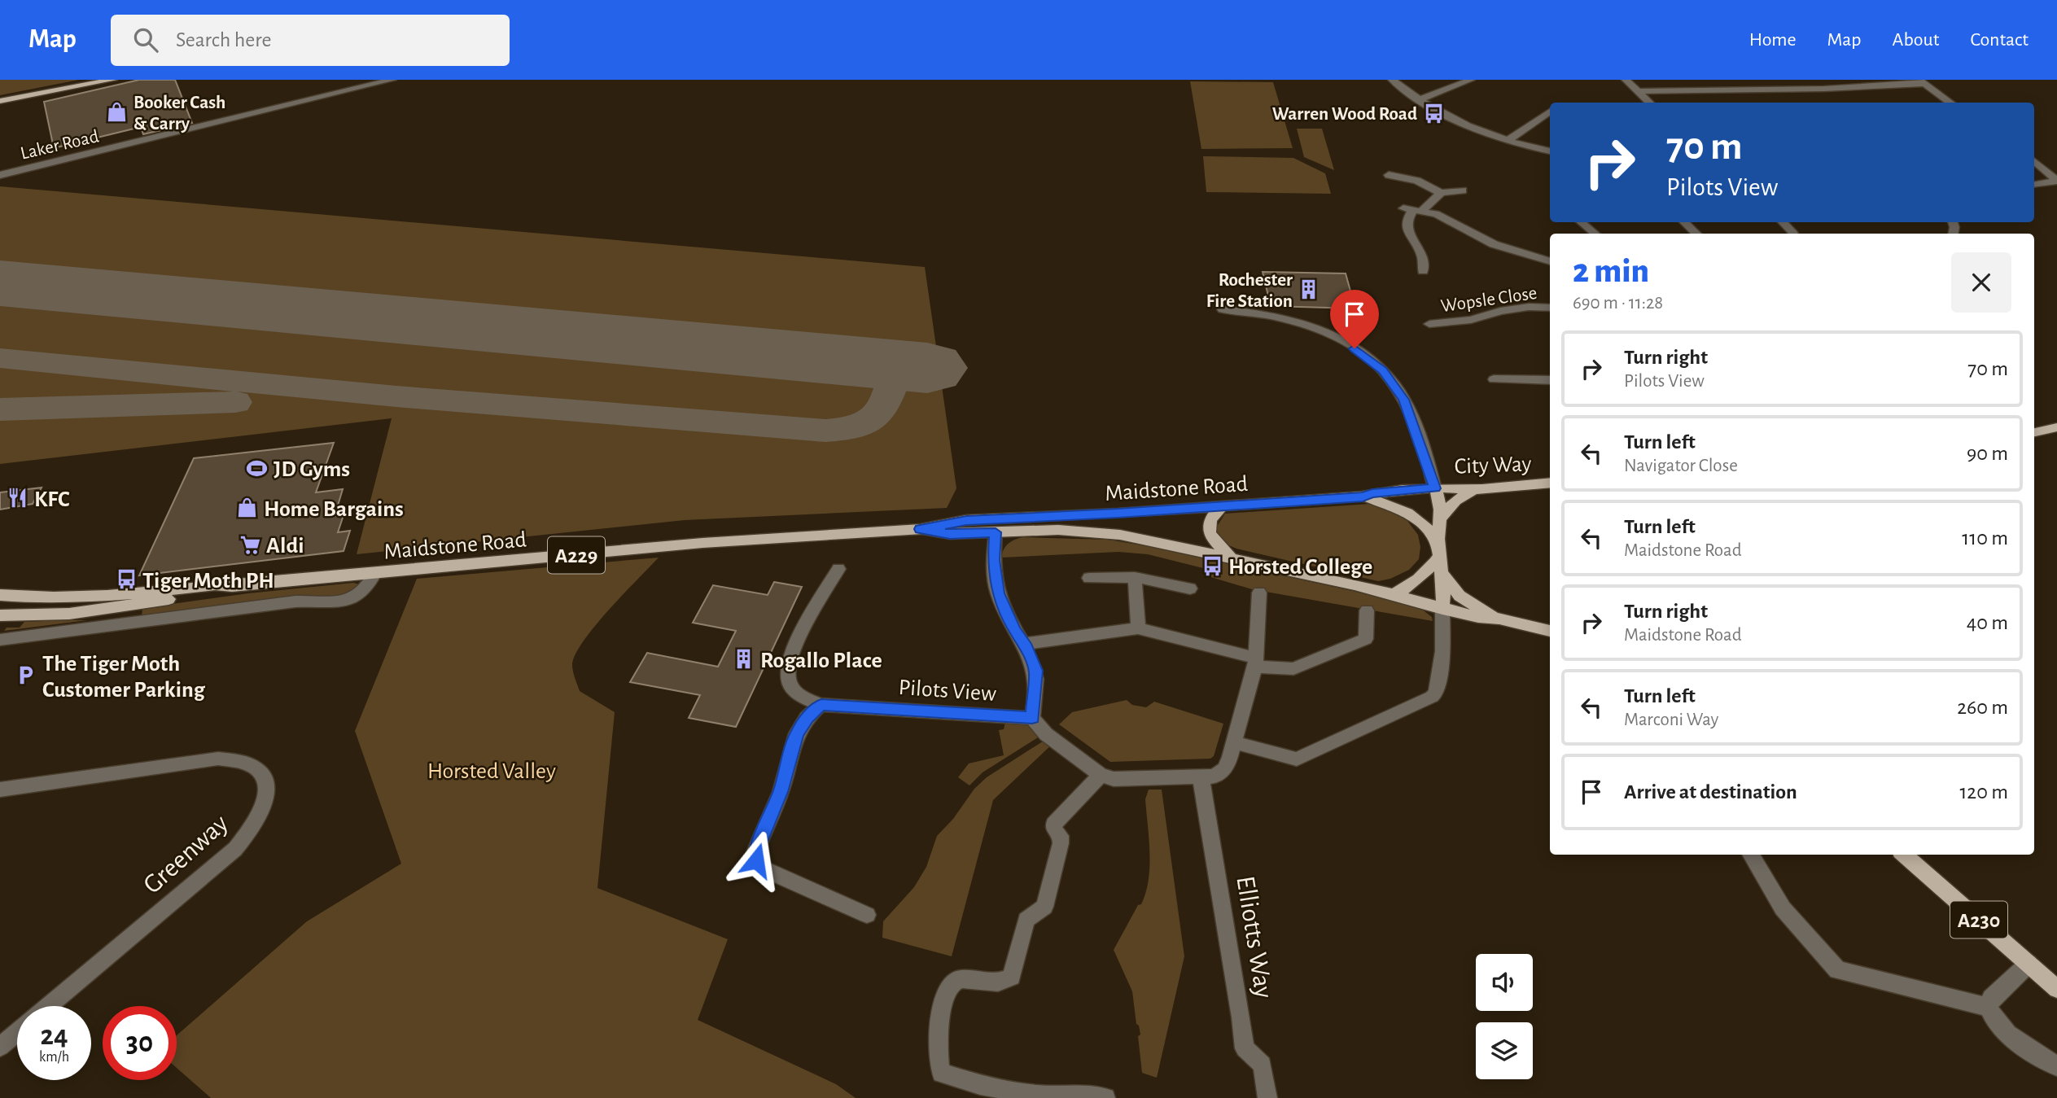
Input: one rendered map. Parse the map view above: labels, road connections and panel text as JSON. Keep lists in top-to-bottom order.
{
  "streets": {
    "main road": [
      "City Way",
      "Maidstone Road",
      "A229",
      "A230"
    ],
    "street": [
      "Laker Road",
      "Wopsle Close",
      "Pilots View",
      "Greenway",
      "Elliotts Way"
    ]
  },
  "crossings": [
    ["City Way", "Maidstone Road"]
  ],
  "parks": ["Horsted Valley"],
  "places": {
    "shop": ["Booker Cash & Carry", "Home Bargains"],
    "bus stop": ["Warren Wood Road", "Horsted College", "Tiger Moth PH"],
    "building": ["Rochester Fire Station", "Rogallo Place"],
    "sports": ["JD Gyms"],
    "restaurant": ["KFC"],
    "supermarket": ["Aldi"],
    "parking": ["The Tiger Moth Customer Parking"]
  },
  "page": {
    "header": "Map",
    "search": "Search here",
    "nav": [
      "Home",
      "Map",
      "About",
      "Contact"
    ],
    "turn": ["70 m", "Pilots View"],
    "heading": ["2 min", "690 m · 11:28"],
    "list": [
      {
        "name": "Turn right",
        "note": "Pilots View",
        "value": "70 m"
      },
      {
        "name": "Turn left",
        "note": "Navigator Close",
        "value": "90 m"
      },
      {
        "name": "Turn left",
        "note": "Maidstone Road",
        "value": "110 m"
      },
      {
        "name": "Turn right",
        "note": "Maidstone Road",
        "value": "40 m"
      },
      {
        "name": "Turn left",
        "note": "Marconi Way",
        "value": "260 m"
      },
      {
        "name": "Arrive at destination",
        "value": "120 m"
      }
    ],
    "speed": "24 km/h",
    "limit": "30"
  }
}
